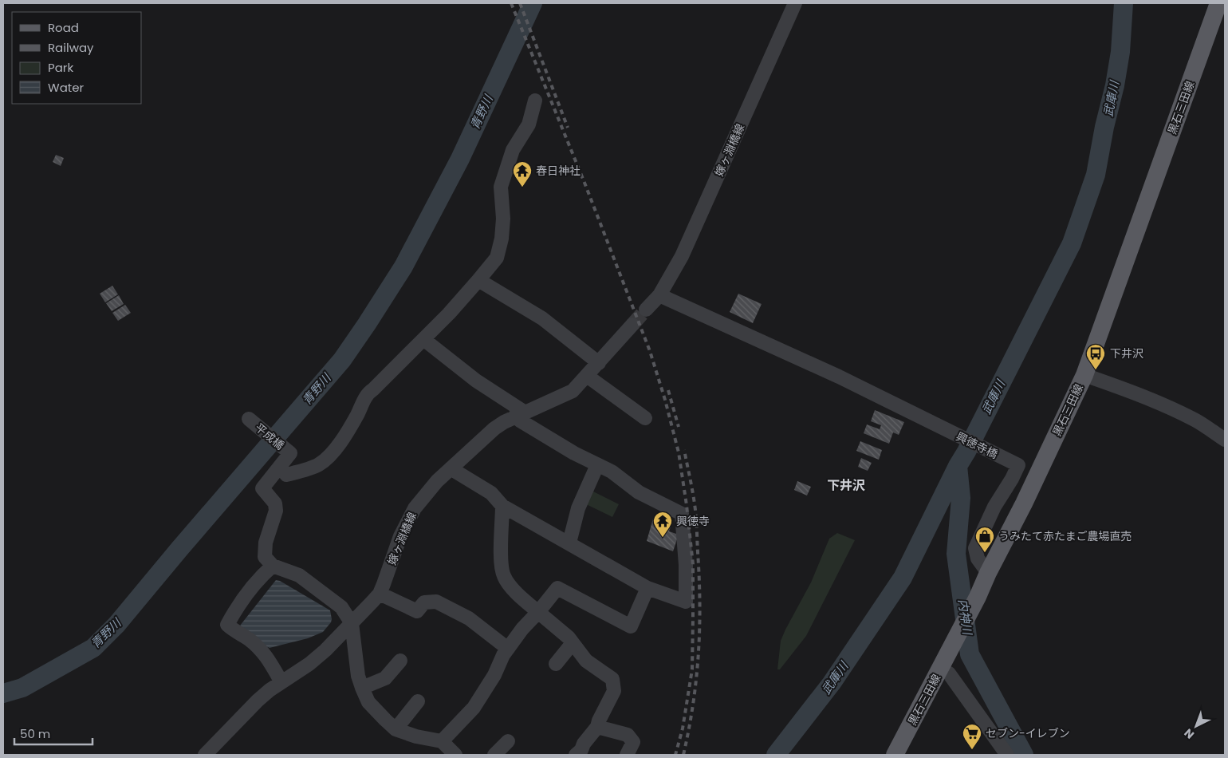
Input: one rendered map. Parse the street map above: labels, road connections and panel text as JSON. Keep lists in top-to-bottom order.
{
  "streets": {
    "main road": ["黒石三田線"],
    "street": ["嫁ヶ淵橋線", "平成橋", "興徳寺橋"]
  },
  "crossings": [
    ["黒石三田線", "興徳寺橋"],
    ["嫁ヶ淵橋線", "興徳寺橋"]
  ],
  "districts": ["下井沢"],
  "water": ["武庫川", "青野川", "内神川"],
  "places": {
    "temple": ["春日神社", "興徳寺"],
    "bus stop": ["下井沢"],
    "shop": ["うみたて赤たまご農場直売"],
    "supermarket": ["セブン-イレブン"]
  },
  "legend": [
    "Road",
    "Railway",
    "Park",
    "Water"
  ],
  "scale_bar": "50 m",
  "north": "bottom left"
}
